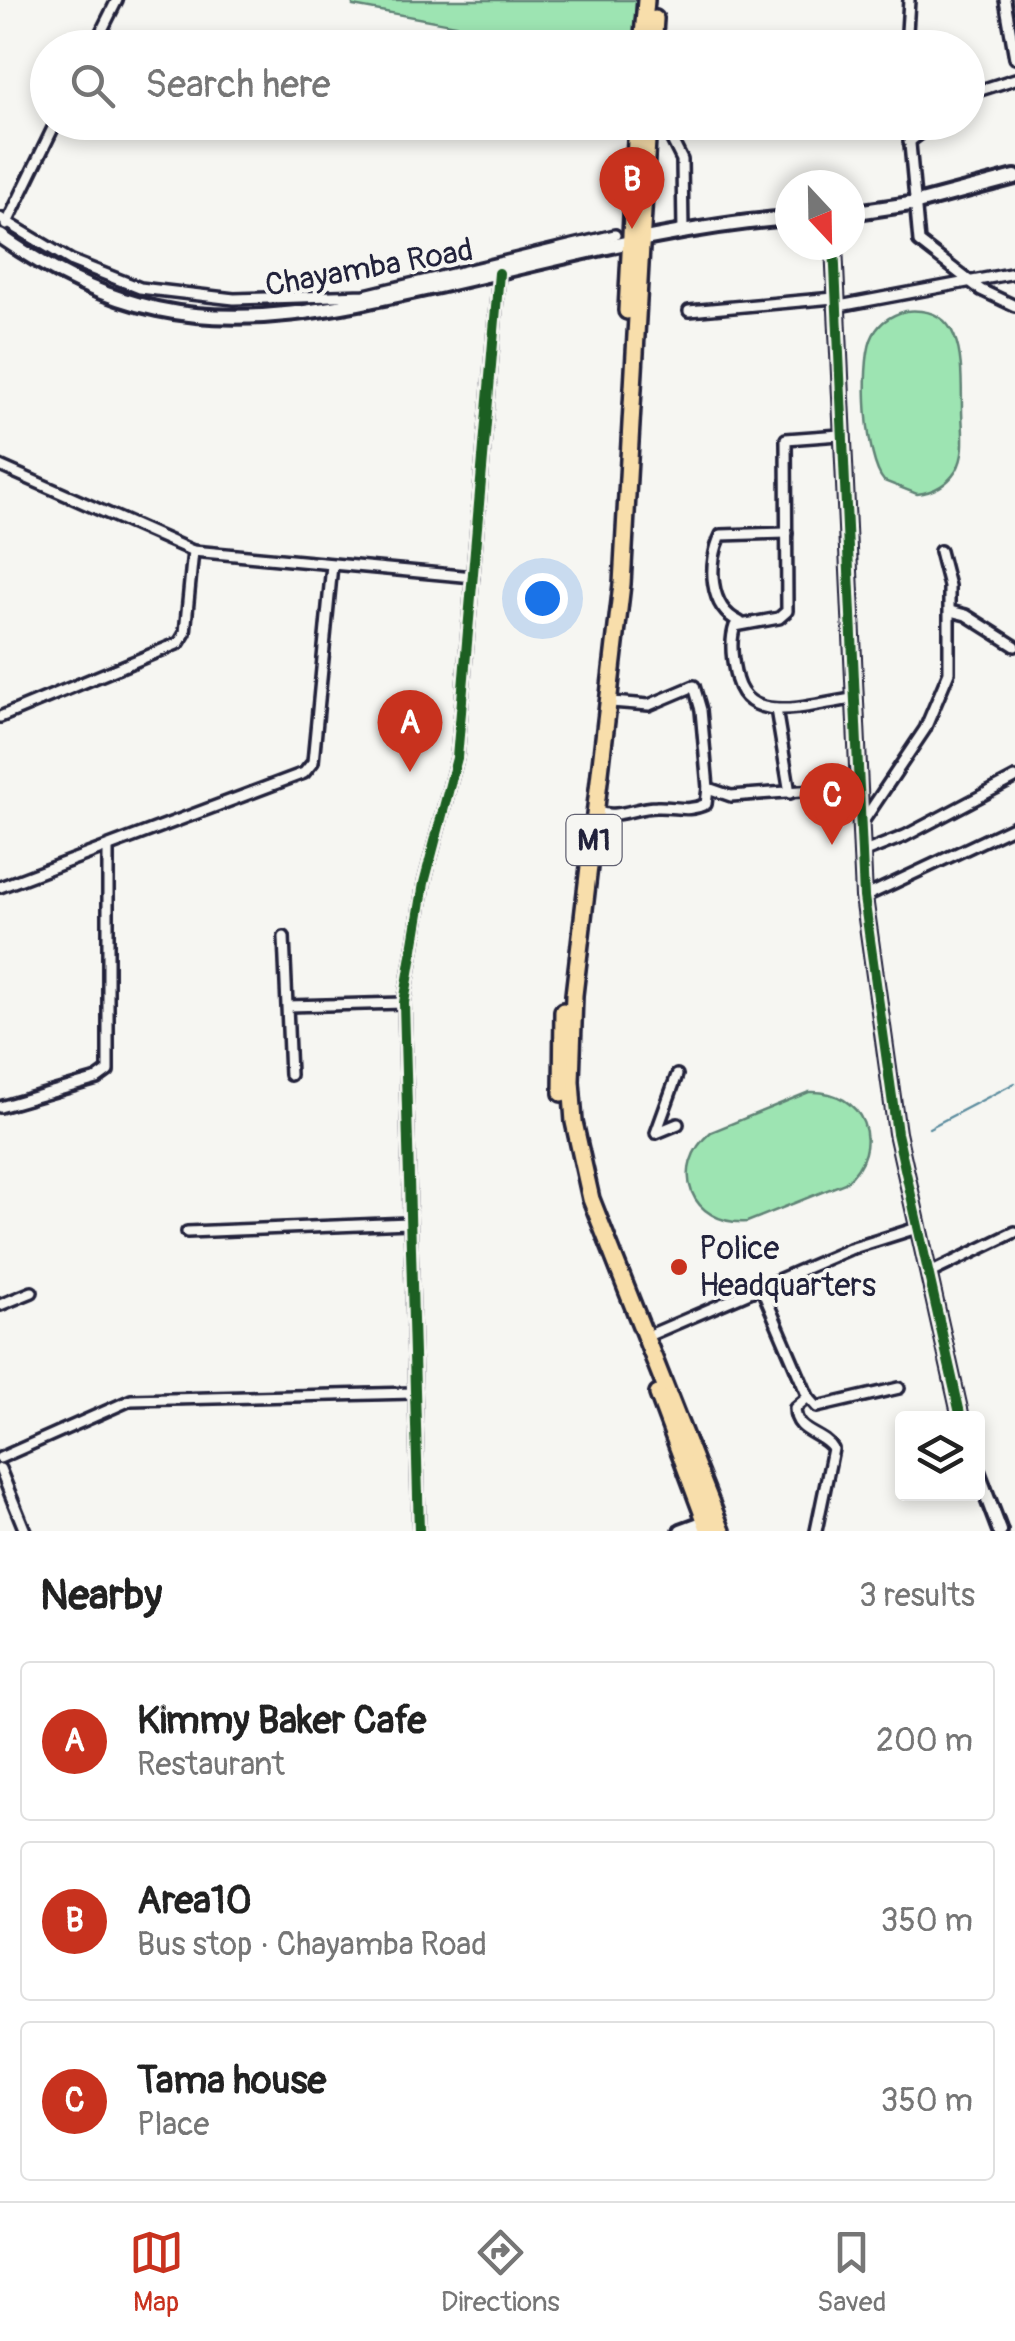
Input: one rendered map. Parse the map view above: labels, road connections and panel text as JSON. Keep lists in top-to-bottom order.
{
  "streets": {
    "highway": ["M1"],
    "street": ["Chayamba Road"]
  },
  "crossings": [
    ["Chayamba Road", "M1"]
  ],
  "places": ["Police Headquarters"],
  "north": "bottom",
  "page": {
    "search": "Search here",
    "pins": ["B", "A", "C"],
    "heading": ["Nearby", "3 results"],
    "list": [
      {
        "mark": "A",
        "name": "Kimmy Baker Cafe",
        "note": "Restaurant",
        "value": "200 m"
      },
      {
        "mark": "B",
        "name": "Area10",
        "note": "Bus stop · Chayamba Road",
        "value": "350 m"
      },
      {
        "mark": "C",
        "name": "Tama house",
        "note": "Place",
        "value": "350 m"
      }
    ],
    "nav": ["Map", "Directions", "Saved"]
  }
}
